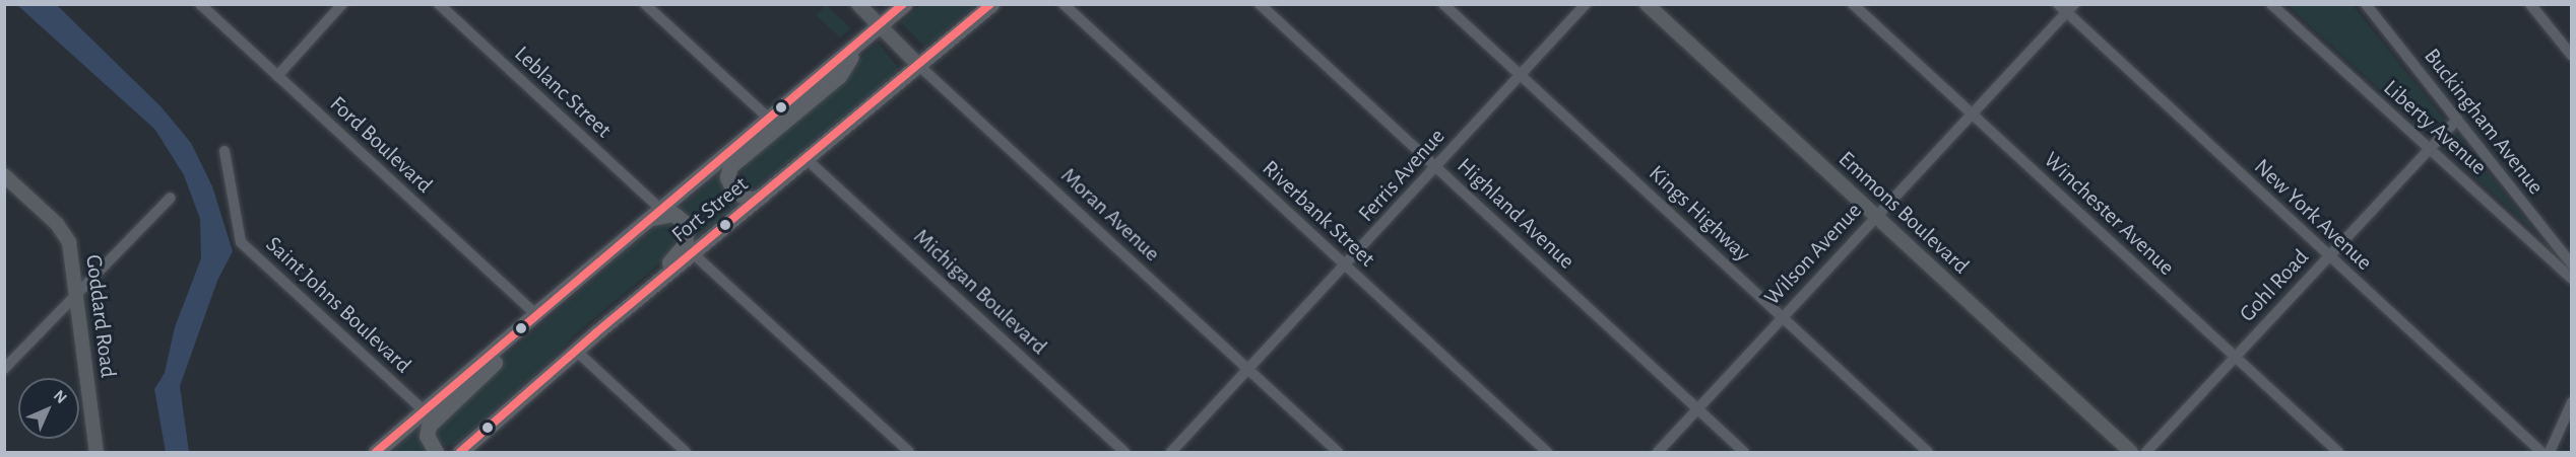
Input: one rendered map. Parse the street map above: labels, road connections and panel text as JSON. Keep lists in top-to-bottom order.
{
  "streets": {
    "main road": ["Fort Street"],
    "street": [
      "Leblanc Street",
      "Buckingham Avenue",
      "Liberty Avenue",
      "Ford Boulevard",
      "Ferris Avenue",
      "Emmons Boulevard",
      "Riverbank Street",
      "Highland Avenue",
      "Kings Highway",
      "Winchester Avenue",
      "Moran Avenue",
      "New York Avenue",
      "Wilson Avenue",
      "Gohl Road",
      "Michigan Boulevard",
      "Saint Johns Boulevard",
      "Goddard Road"
    ]
  },
  "crossings": [
    ["Leblanc Street", "Fort Street"],
    ["Buckingham Avenue", "Gohl Road"],
    ["Liberty Avenue", "Gohl Road"],
    ["Ford Boulevard", "Fort Street"],
    ["Ferris Avenue", "Riverbank Street"],
    ["Ferris Avenue", "Highland Avenue"],
    ["Ferris Avenue", "Kings Highway"],
    ["Ferris Avenue", "Moran Avenue"],
    ["Fort Street", "Moran Avenue"],
    ["Fort Street", "Michigan Boulevard"],
    ["Fort Street", "Saint Johns Boulevard"],
    ["Emmons Boulevard", "Wilson Avenue"],
    ["Highland Avenue", "Wilson Avenue"],
    ["Kings Highway", "Wilson Avenue"],
    ["Winchester Avenue", "Wilson Avenue"],
    ["Winchester Avenue", "Gohl Road"],
    ["New York Avenue", "Wilson Avenue"],
    ["New York Avenue", "Gohl Road"]
  ],
  "north": "top right"
}
